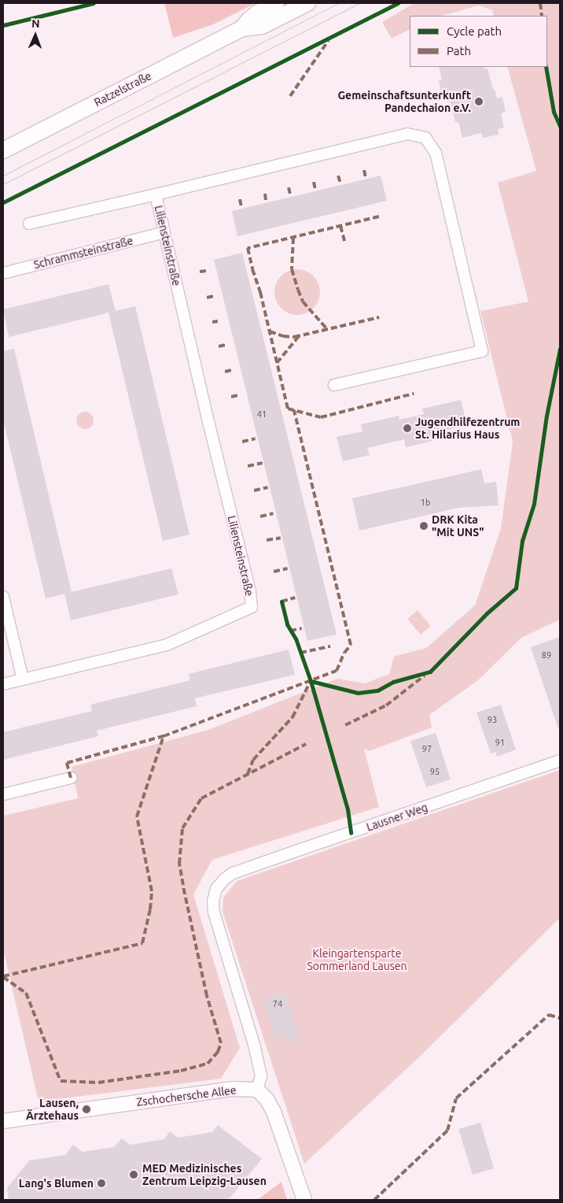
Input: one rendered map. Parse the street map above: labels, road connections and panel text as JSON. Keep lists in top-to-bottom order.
{
  "streets": {
    "main road": ["Ratzelstraße"],
    "street": [
      "Liliensteinstraße",
      "Schrammsteinstraße",
      "Lausner Weg",
      "Zschochersche Allee"
    ]
  },
  "crossings": [
    ["Liliensteinstraße", "Schrammsteinstraße"],
    ["Lausner Weg", "Zschochersche Allee"]
  ],
  "parks": ["Kleingartensparte Sommerland Lausen"],
  "places": [
    "Gemeinschaftsunterkunft Pandechaion e.V.",
    "Jugendhilfezentrum St. Hilarius Haus",
    "DRK Kita \"Mit UNS\"",
    "Lausen, Ärztehaus",
    "MED Medizinisches Zentrum Leipzig-Lausen",
    "Lang's Blumen"
  ],
  "house_numbers": [
    "41",
    "1b",
    "89",
    "93",
    "91",
    "97",
    "95",
    "74"
  ],
  "legend": ["Cycle path", "Path"],
  "north": "top"
}
